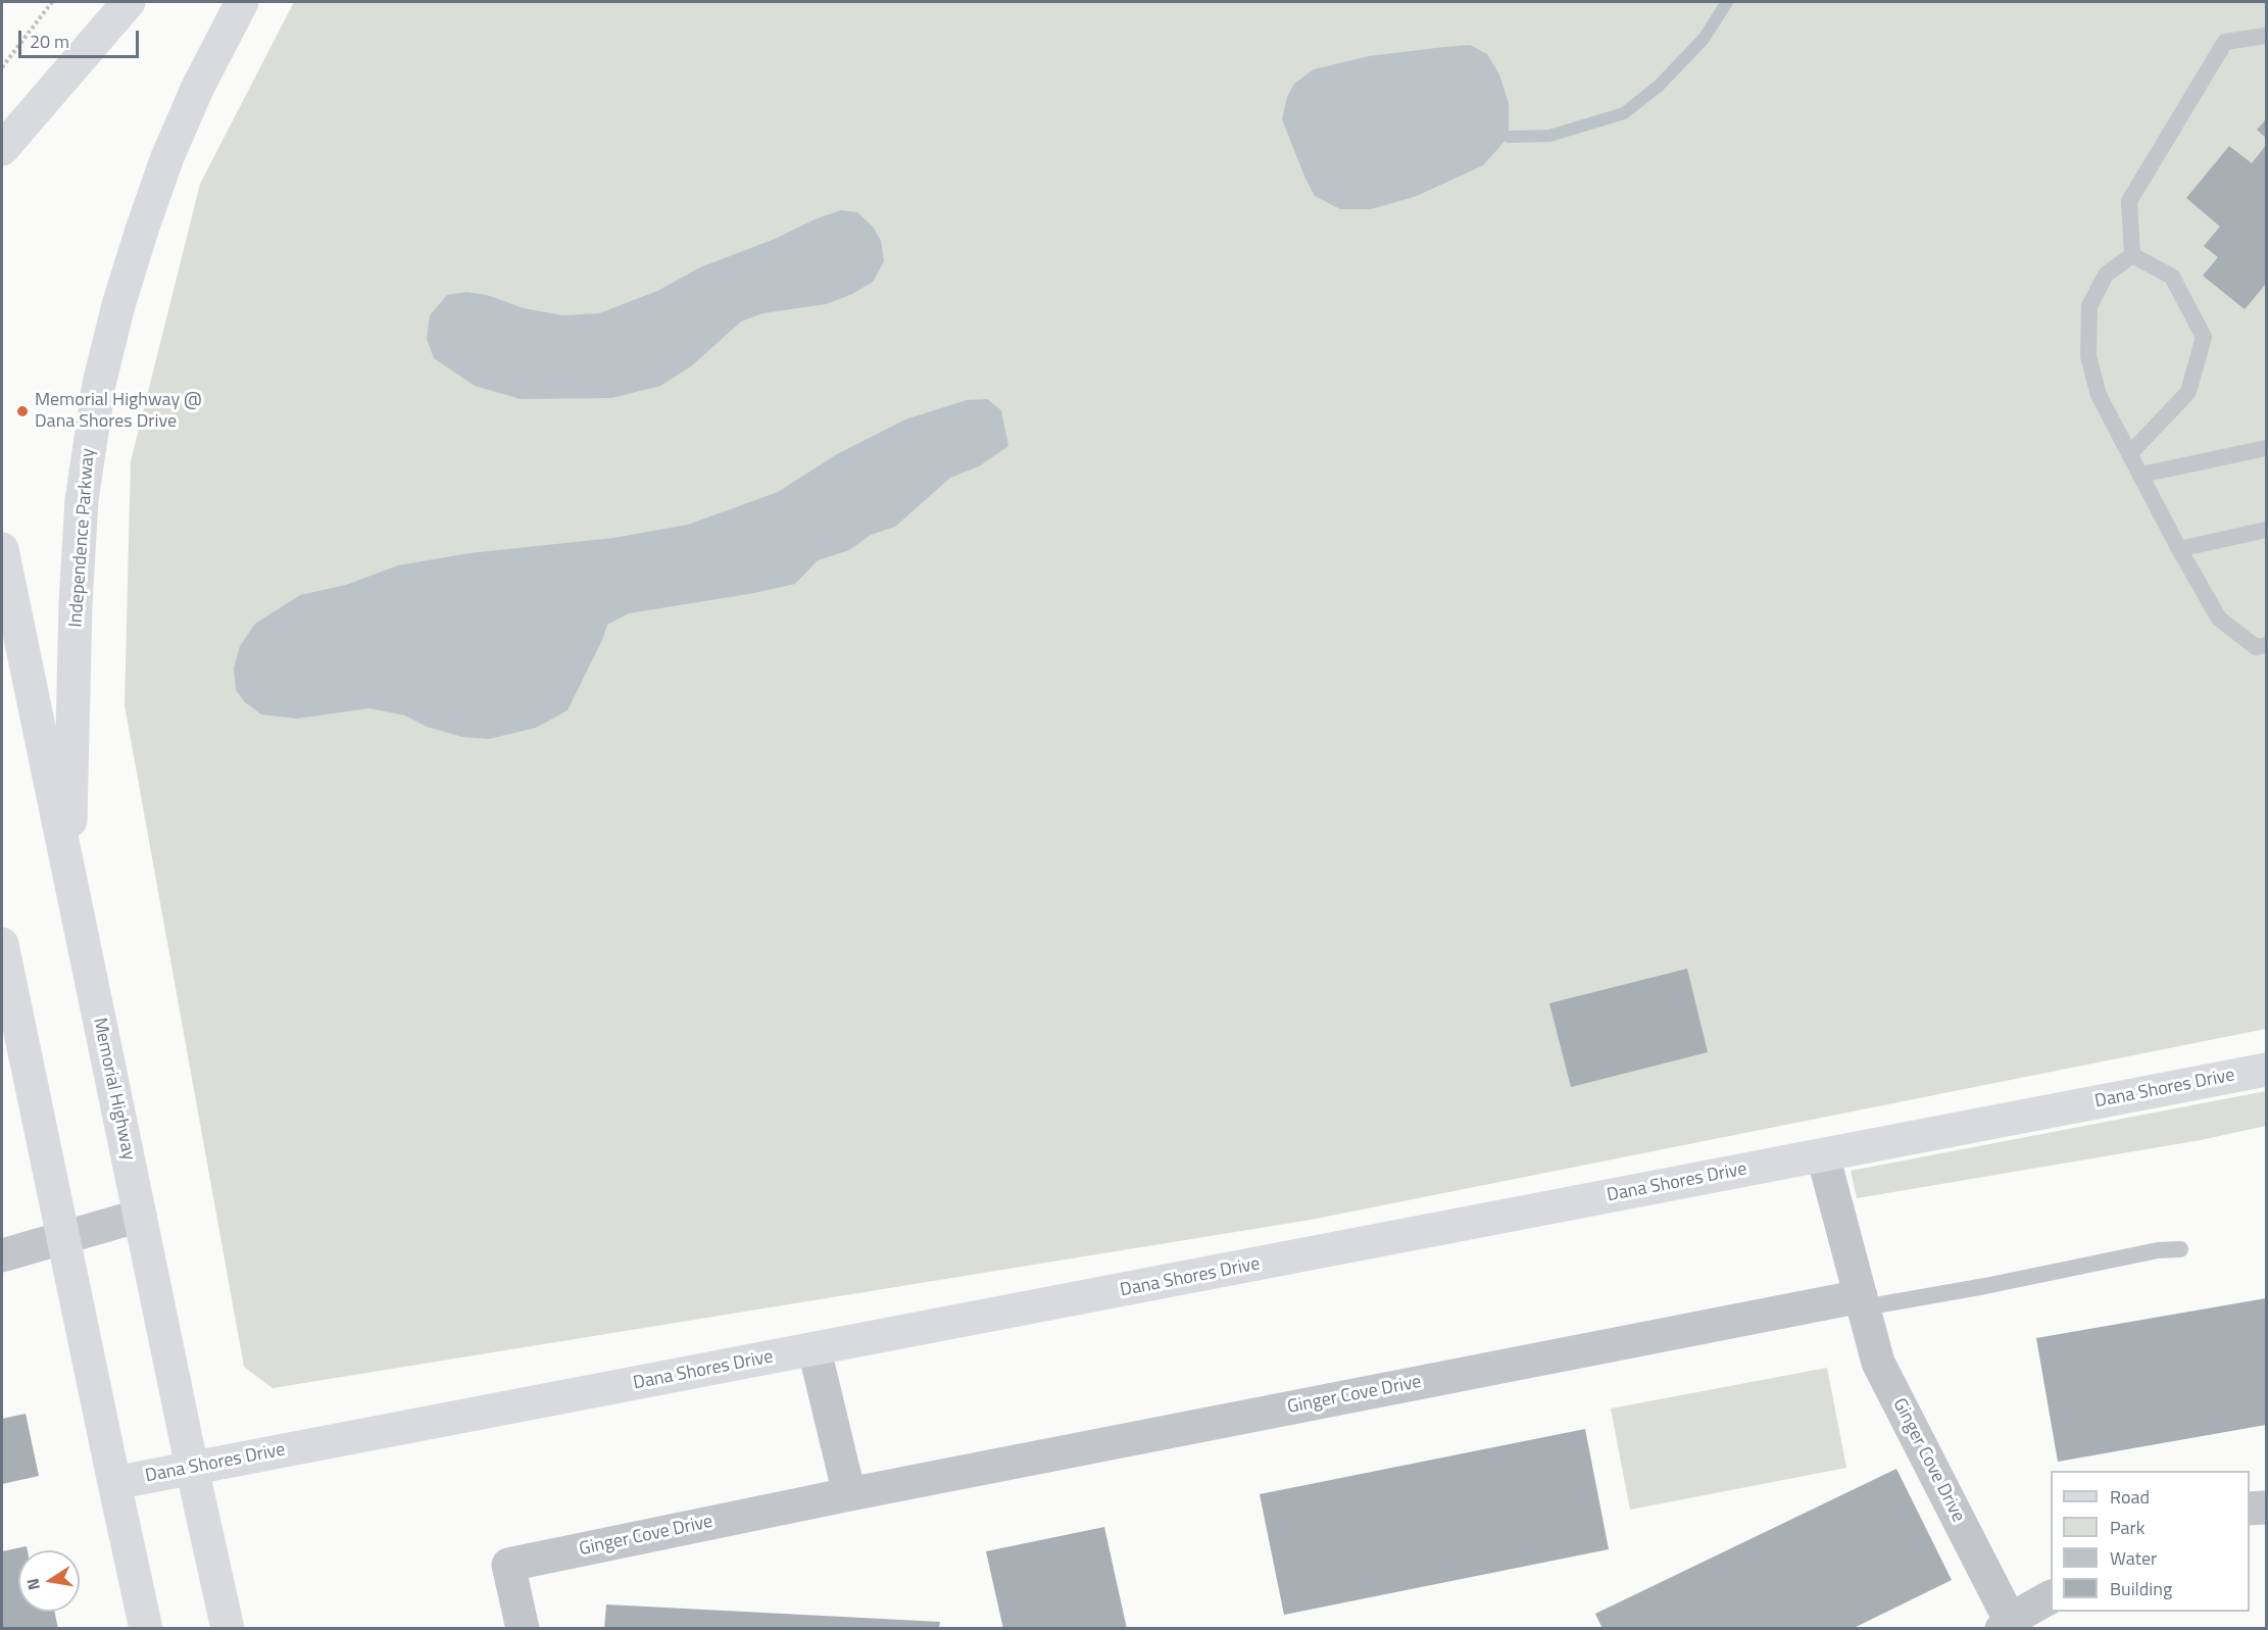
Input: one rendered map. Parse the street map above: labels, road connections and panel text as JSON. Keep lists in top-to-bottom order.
{
  "streets": {
    "main road": ["Independence Parkway", "Memorial Highway", "Dana Shores Drive"],
    "street": ["Ginger Cove Drive"]
  },
  "crossings": [
    ["Independence Parkway", "Memorial Highway"],
    ["Memorial Highway", "Dana Shores Drive"],
    ["Dana Shores Drive", "Ginger Cove Drive"]
  ],
  "places": ["Memorial Highway @ Dana Shores Drive"],
  "legend": [
    "Road",
    "Park",
    "Water",
    "Building"
  ],
  "scale_bar": "20 m",
  "north": "left"
}
